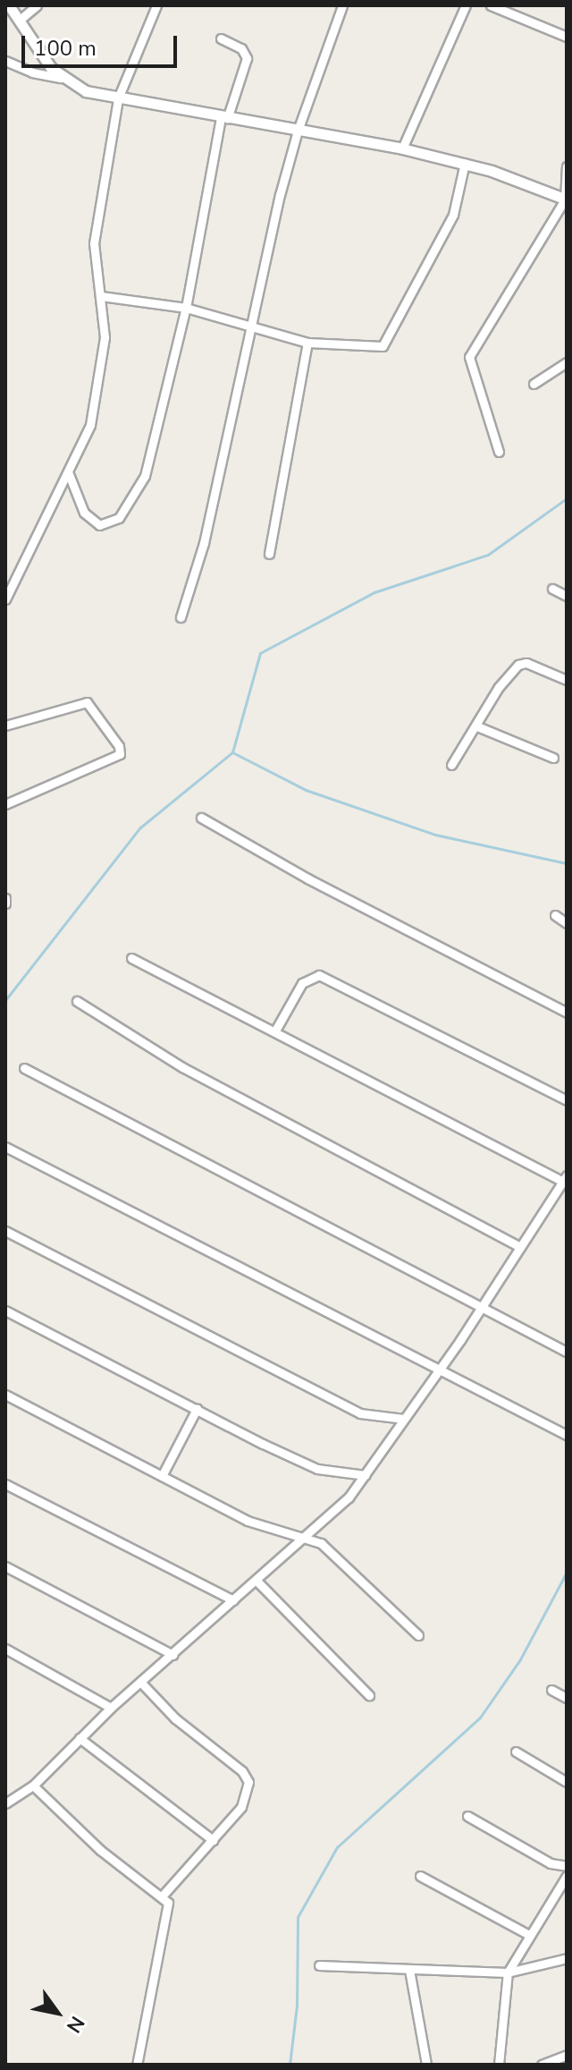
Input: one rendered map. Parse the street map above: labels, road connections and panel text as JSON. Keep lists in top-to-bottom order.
{
  "scale_bar": "100 m",
  "north": "bottom right"
}
